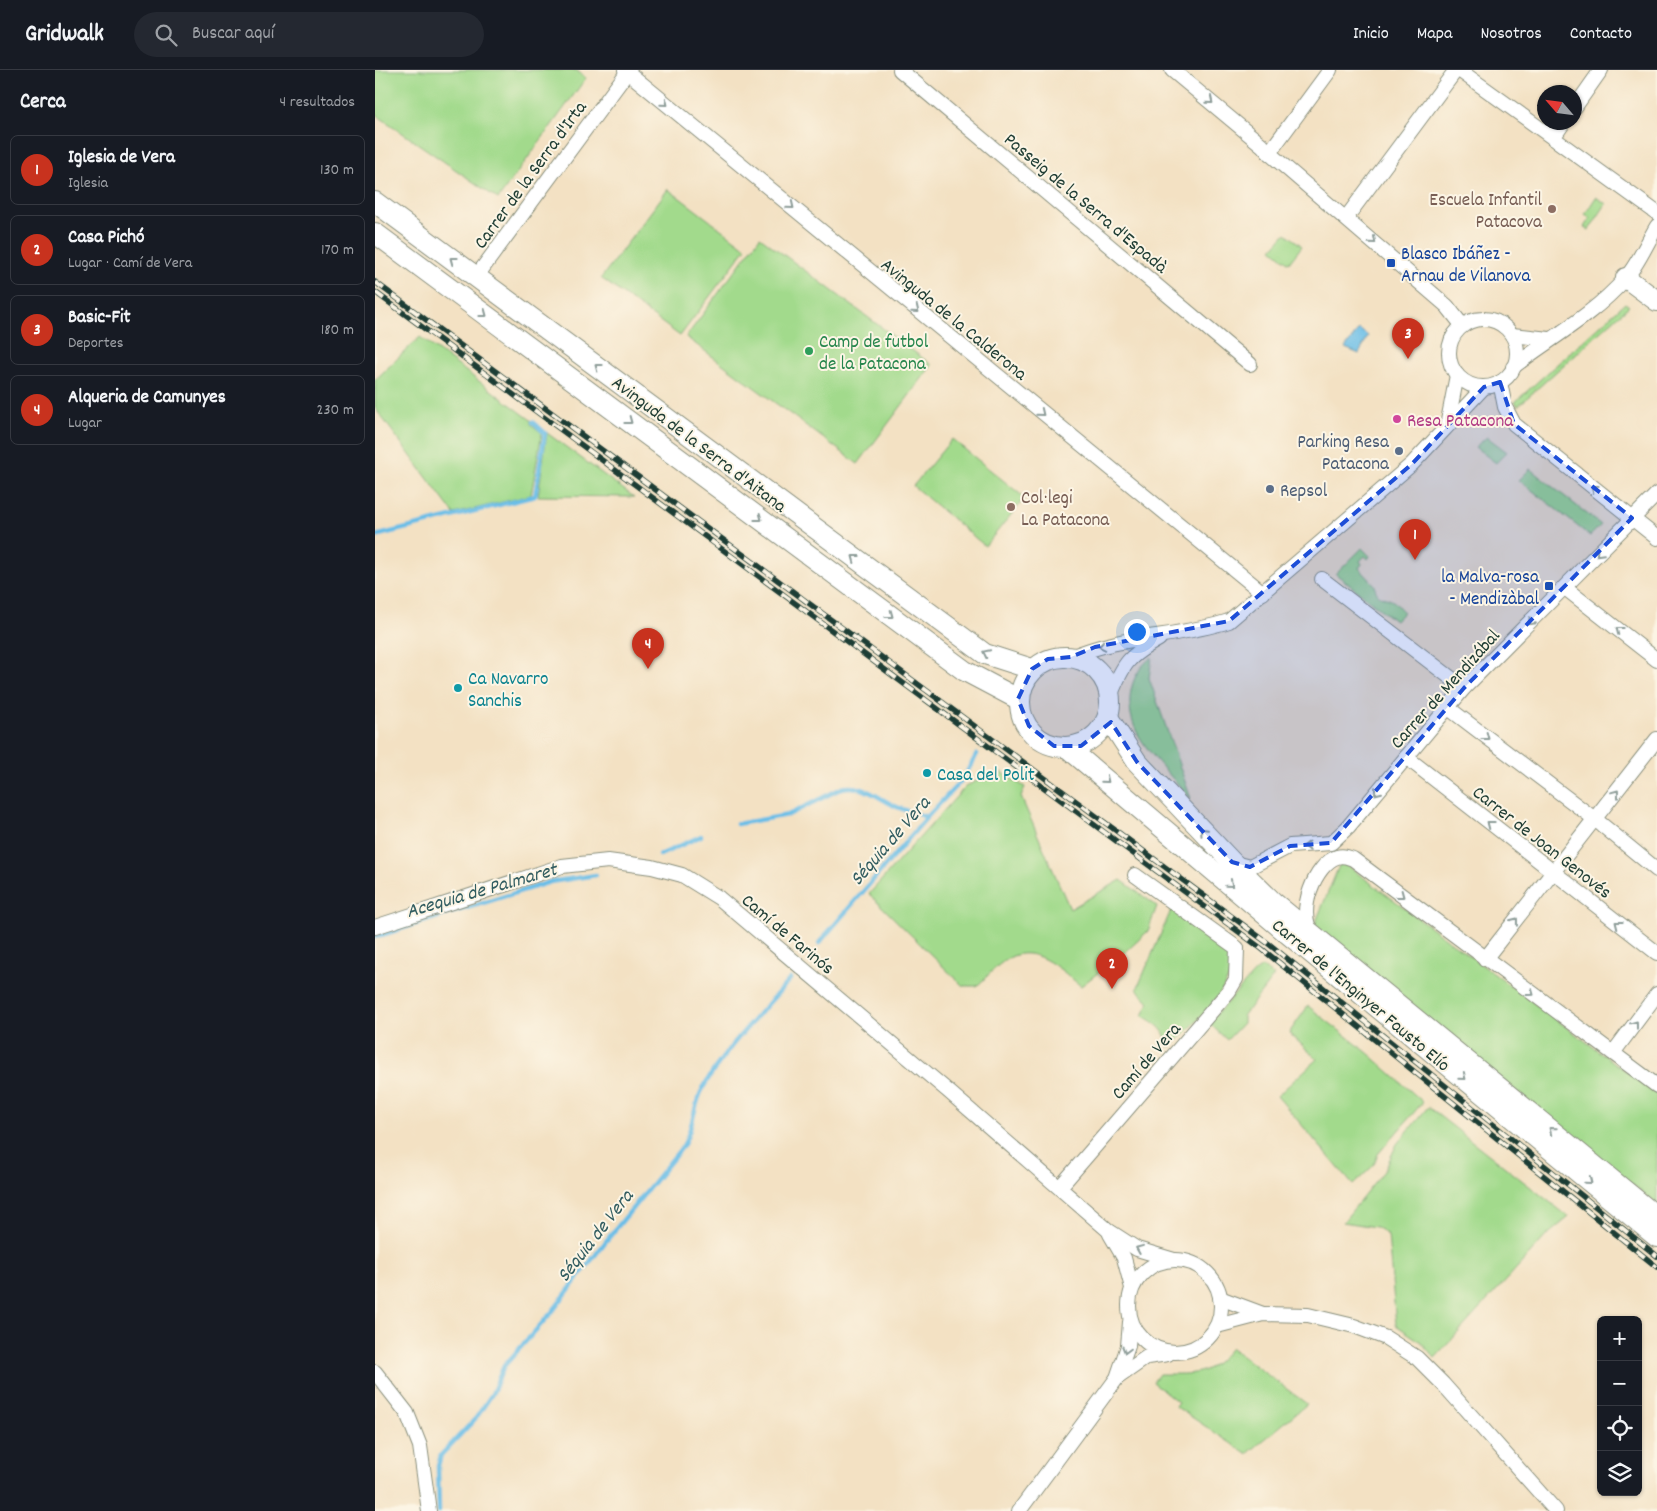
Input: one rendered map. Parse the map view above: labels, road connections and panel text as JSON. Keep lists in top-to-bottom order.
{
  "streets": {
    "main road": ["Avinguda de la Serra d'Aitana", "Carrer de l'Enginyer Fausto Elío"],
    "street": [
      "Carrer de la Serra d'Irta",
      "Passeig de la Serra d'Espadà",
      "Avinguda de la Calderona",
      "Carrer de Mendizábal",
      "Carrer de Joan Genovés",
      "Camí de Farinós",
      "Camí de Vera"
    ]
  },
  "crossings": [
    ["Carrer de la Serra d'Irta", "Avinguda de la Calderona"],
    ["Carrer de la Serra d'Irta", "Avinguda de la Serra d'Aitana"],
    ["Avinguda de la Serra d'Aitana", "Carrer de l'Enginyer Fausto Elío"],
    ["Carrer de Mendizábal", "Carrer de Joan Genovés"],
    ["Carrer de Mendizábal", "Carrer de l'Enginyer Fausto Elío"],
    ["Camí de Farinós", "Camí de Vera"]
  ],
  "one_way": ["Avinguda de la Calderona", "Carrer de Mendizábal"],
  "water": ["Séquia de Vera", "Acequia de Palmaret"],
  "places": {
    "other": [
      "Escuela Infantil Patacova",
      "Camp de futbol de la Patacona",
      "Resa Patacona",
      "Parking Resa Patacona",
      "Repsol",
      "Col·legi La Patacona",
      "Ca Navarro Sanchis",
      "Casa del Polit"
    ],
    "transit": ["Blasco Ibáñez - Arnau de Vilanova", "la Malva-rosa - Mendizàbal"]
  },
  "north": "top left",
  "page": {
    "header": "Gridwalk",
    "search": "Buscar aquí",
    "nav": [
      "Inicio",
      "Mapa",
      "Nosotros",
      "Contacto"
    ],
    "heading": ["Cerca", "4 resultados"],
    "list": [
      {
        "mark": "1",
        "name": "Iglesia de Vera",
        "note": "Iglesia",
        "value": "130 m"
      },
      {
        "mark": "2",
        "name": "Casa Pichó",
        "note": "Lugar · Camí de Vera",
        "value": "170 m"
      },
      {
        "mark": "3",
        "name": "Basic-Fit",
        "note": "Deportes",
        "value": "180 m"
      },
      {
        "mark": "4",
        "name": "Alqueria de Camunyes",
        "note": "Lugar",
        "value": "230 m"
      }
    ],
    "pins": [
      "3",
      "1",
      "4",
      "2"
    ],
    "map_buttons": ["+", "−"]
  }
}
